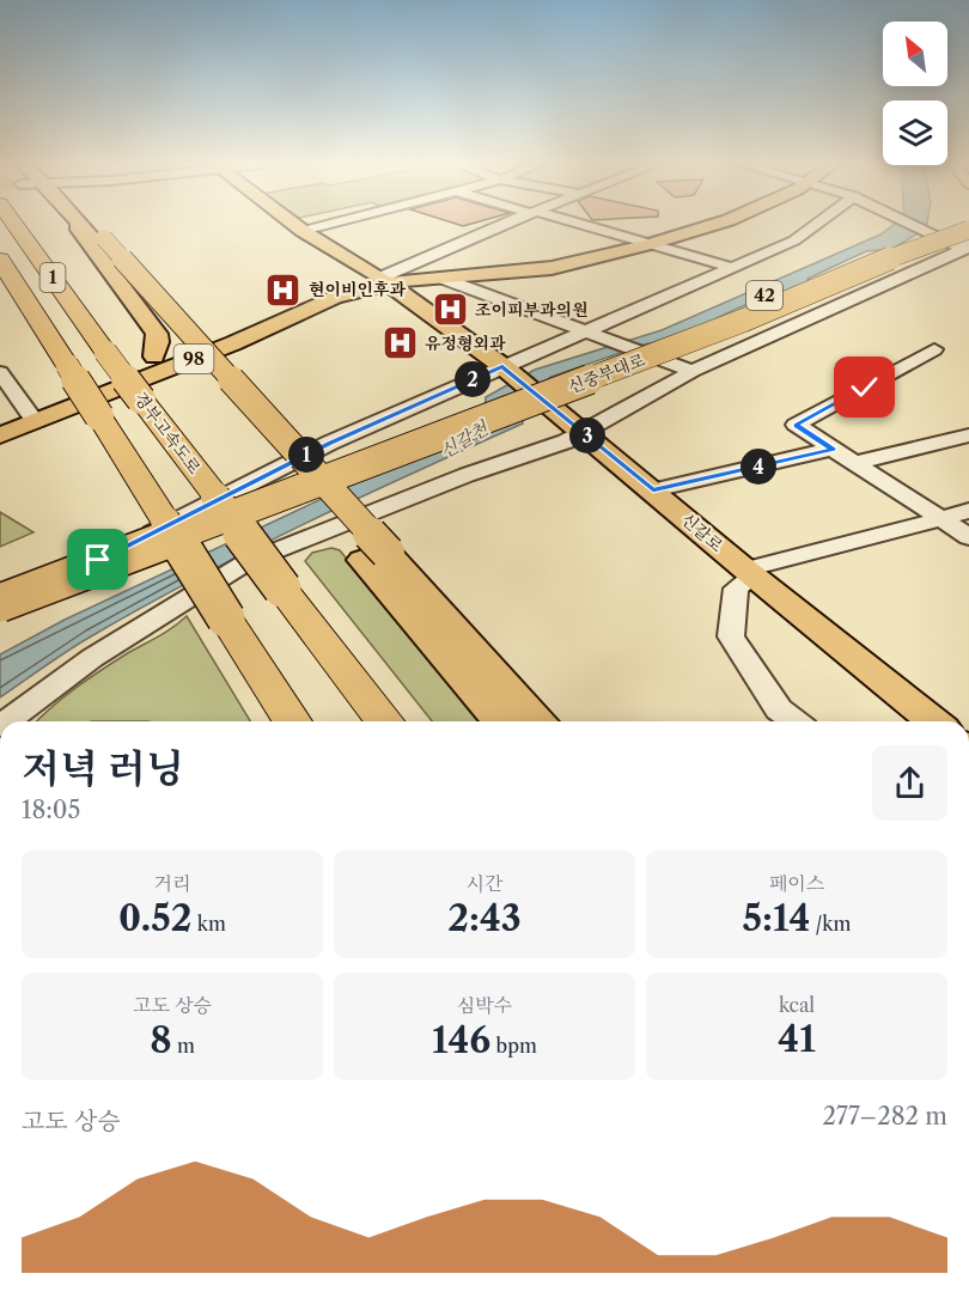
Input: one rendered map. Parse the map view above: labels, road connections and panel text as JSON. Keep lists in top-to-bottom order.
{
  "streets": {
    "highway": [
      "1",
      "42",
      "신중부대로",
      "경부고속도로"
    ],
    "main road": ["98", "신갈로"]
  },
  "crossings": [
    ["98", "신갈로"]
  ],
  "water": ["신갈천"],
  "places": {
    "hospital": ["현이비인후과", "조이피부과의원", "유정형외과"]
  },
  "north": "top left",
  "page": {
    "pins": [
      "2",
      "3",
      "1",
      "4"
    ],
    "heading": ["저녁 러닝", "18:05"],
    "stats": [
      ["거리", "0.52 km"],
      ["시간", "2:43"],
      ["페이스", "5:14 /km"],
      ["고도 상승", "8 m"],
      ["심박수", "146 bpm"],
      ["kcal", "41"]
    ],
    "chart": ["고도 상승", "277–282 m"]
  }
}
